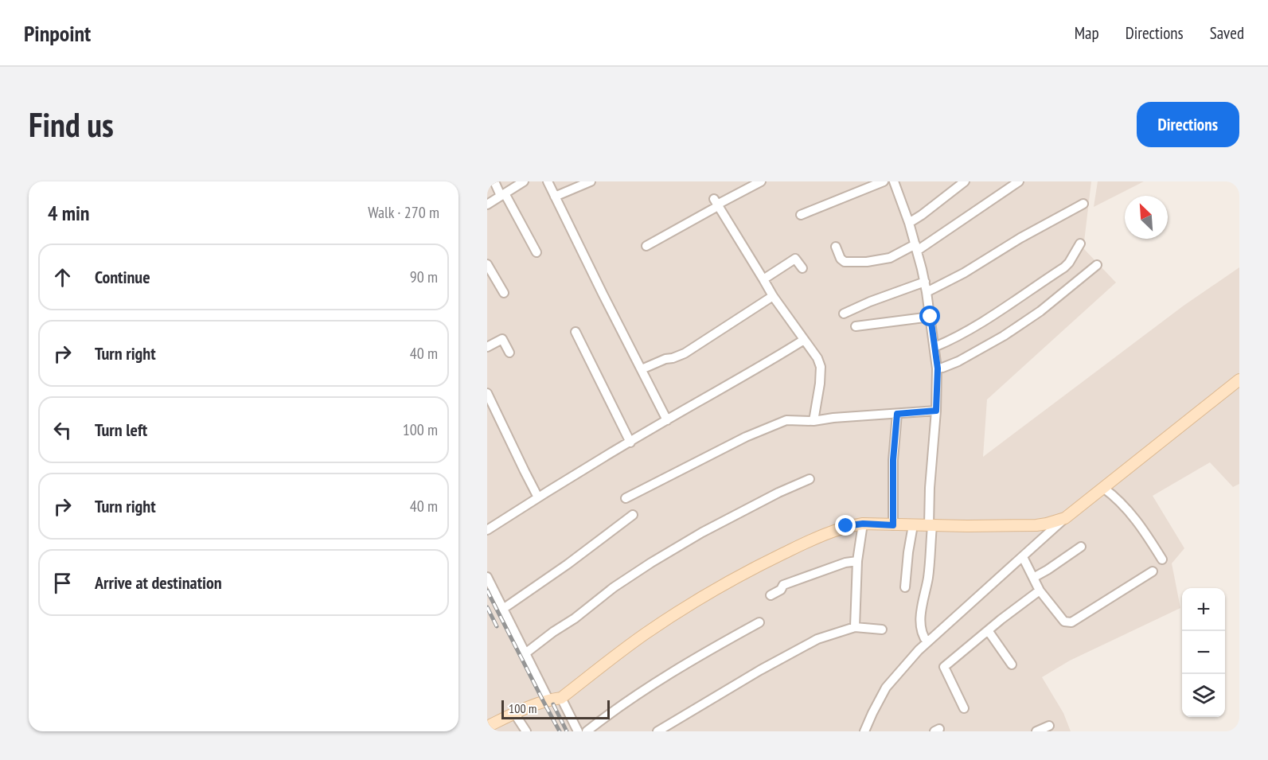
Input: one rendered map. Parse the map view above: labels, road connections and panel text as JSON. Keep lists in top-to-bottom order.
{
  "scale_bar": "100 m",
  "north": "top left",
  "page": {
    "header": "Pinpoint",
    "nav": ["Map", "Directions", "Saved"],
    "buttons": "Directions",
    "title": "Find us",
    "heading": ["4 min", "Walk · 270 m"],
    "list": [
      ["Continue", "90 m"],
      ["Turn right", "40 m"],
      ["Turn left", "100 m"],
      ["Turn right", "40 m"],
      "Arrive at destination"
    ],
    "map_buttons": ["+", "−"],
    "scale": "100 m"
  }
}
